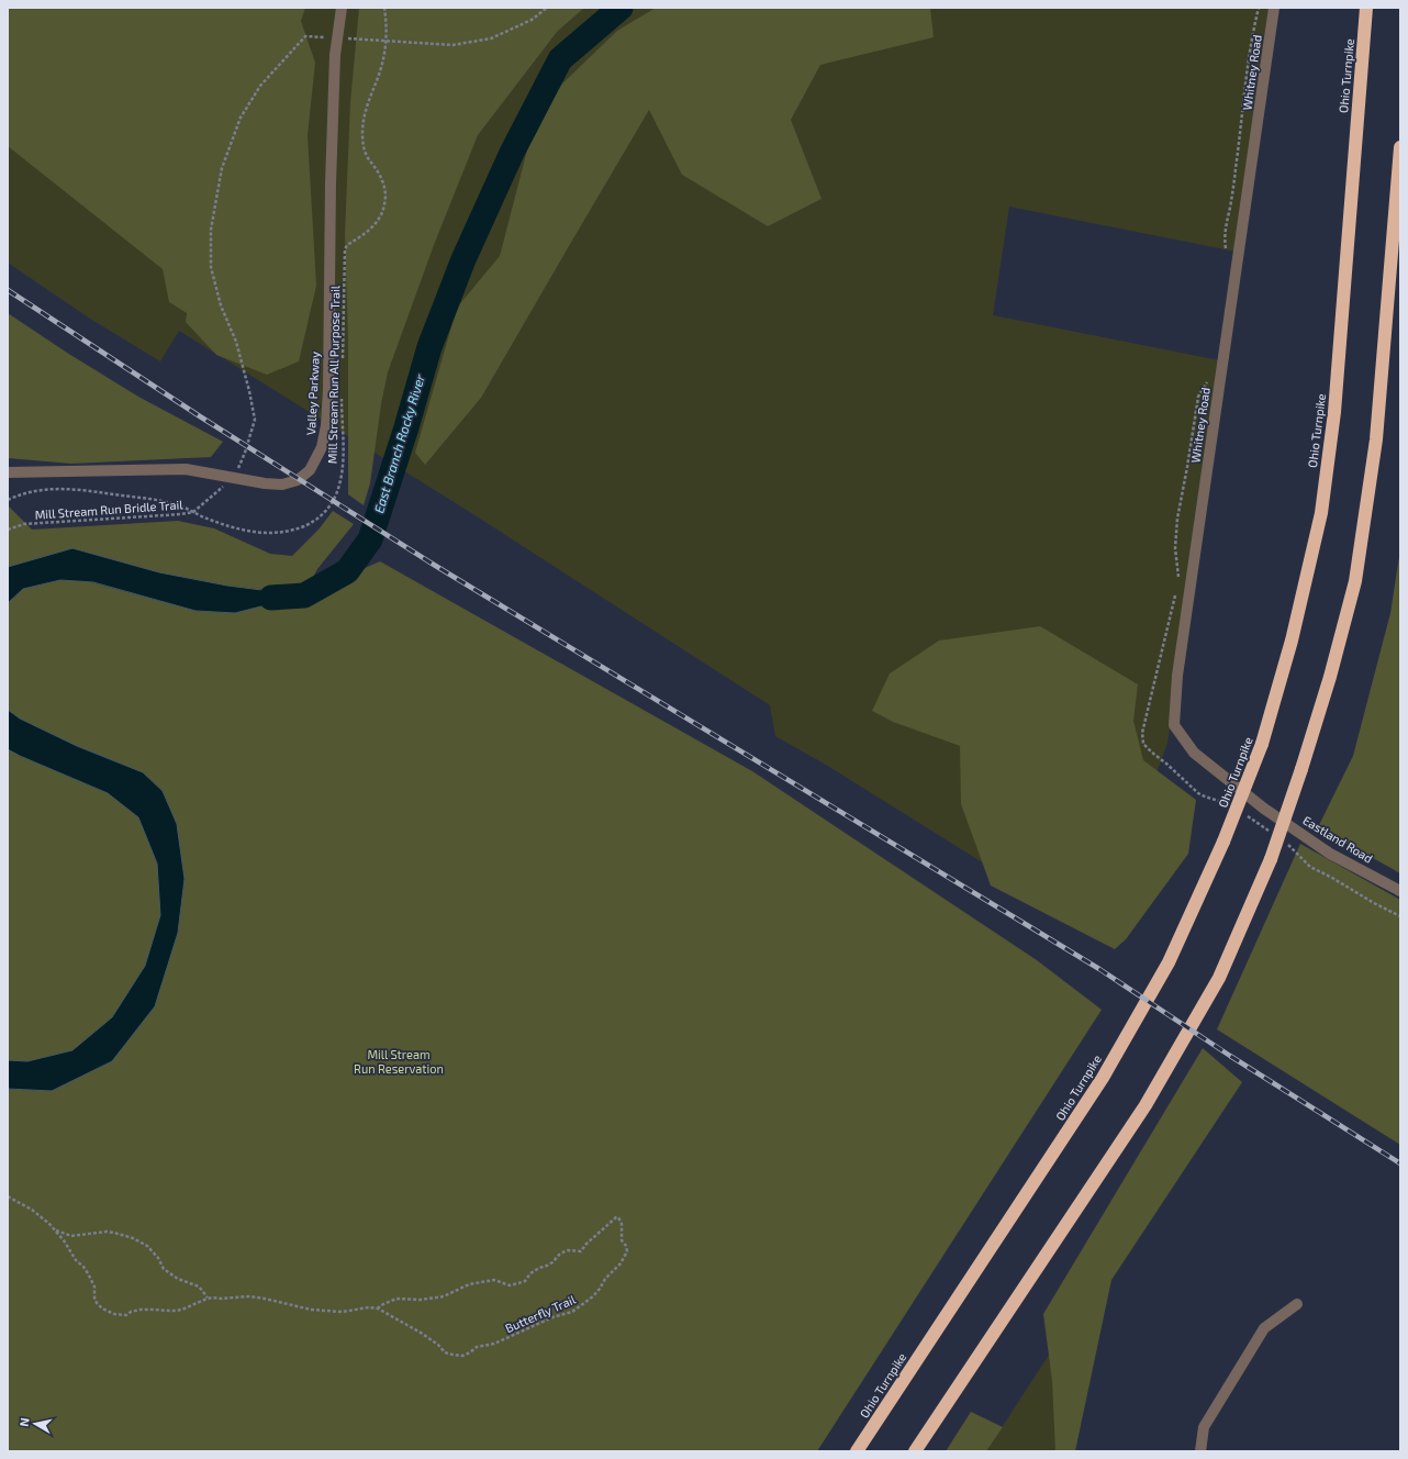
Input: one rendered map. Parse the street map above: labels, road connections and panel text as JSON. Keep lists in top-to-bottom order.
{
  "streets": {
    "highway": ["Ohio Turnpike"],
    "street": ["Whitney Road", "Valley Parkway", "Eastland Road"],
    "path": ["Mill Stream Run All Purpose Trail", "Mill Stream Run Bridle Trail", "Butterfly Trail"]
  },
  "crossings": [
    ["Whitney Road", "Eastland Road"],
    ["Mill Stream Run All Purpose Trail", "Mill Stream Run Bridle Trail"],
    ["Valley Parkway", "Mill Stream Run Bridle Trail"]
  ],
  "water": ["East Branch Rocky River"],
  "parks": ["Mill Stream Run Reservation"],
  "north": "left"
}
